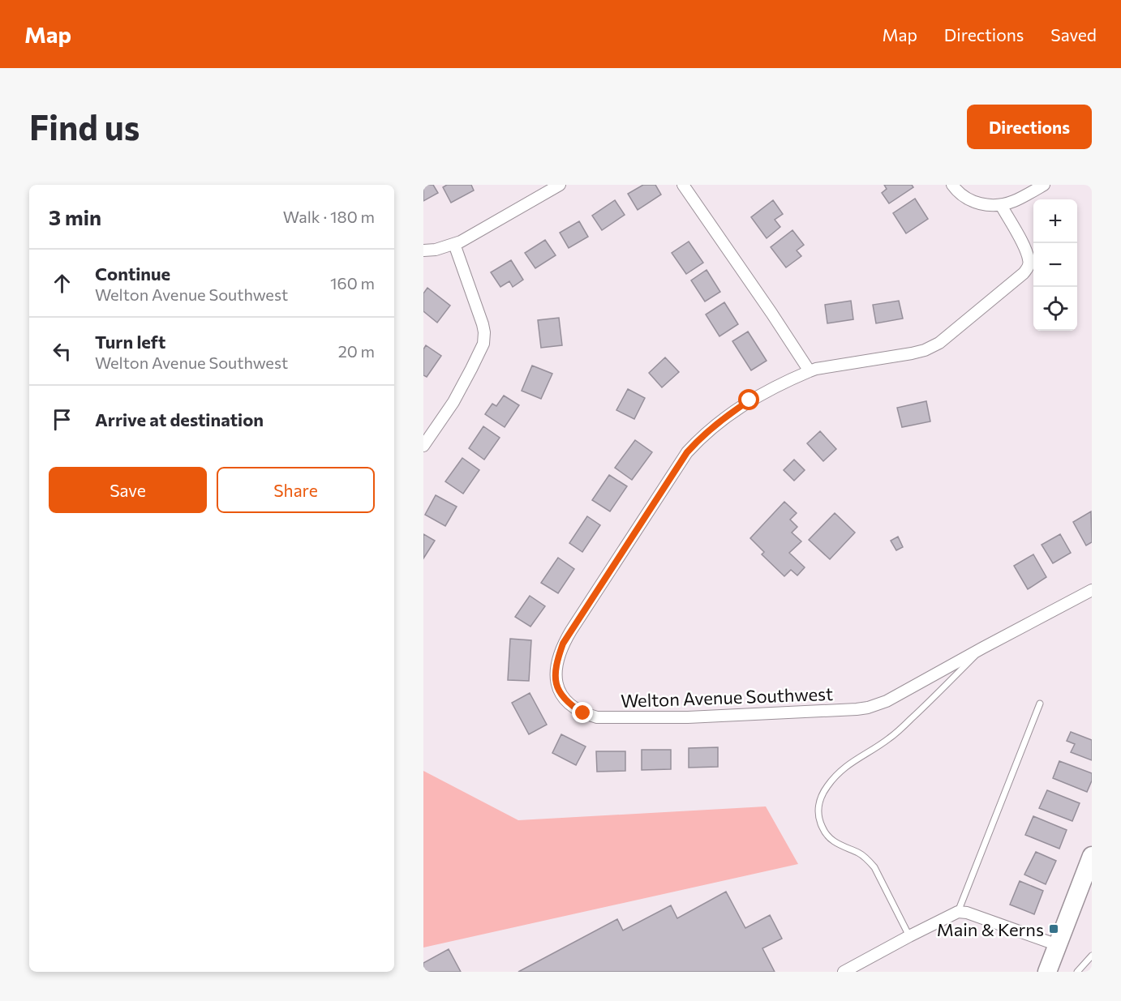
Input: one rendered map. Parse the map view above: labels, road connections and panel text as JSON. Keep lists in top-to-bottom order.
{
  "streets": {
    "street": ["Welton Avenue Southwest"]
  },
  "places": {
    "transit": ["Main & Kerns"]
  },
  "page": {
    "header": "Map",
    "nav": ["Map", "Directions", "Saved"],
    "buttons": [
      "Directions",
      ["Save", "Share"]
    ],
    "title": "Find us",
    "heading": ["3 min", "Walk · 180 m"],
    "map_buttons": ["+", "−"],
    "list": [
      ["Continue", "Welton Avenue Southwest", "160 m"],
      ["Turn left", "Welton Avenue Southwest", "20 m"],
      "Arrive at destination"
    ]
  }
}
